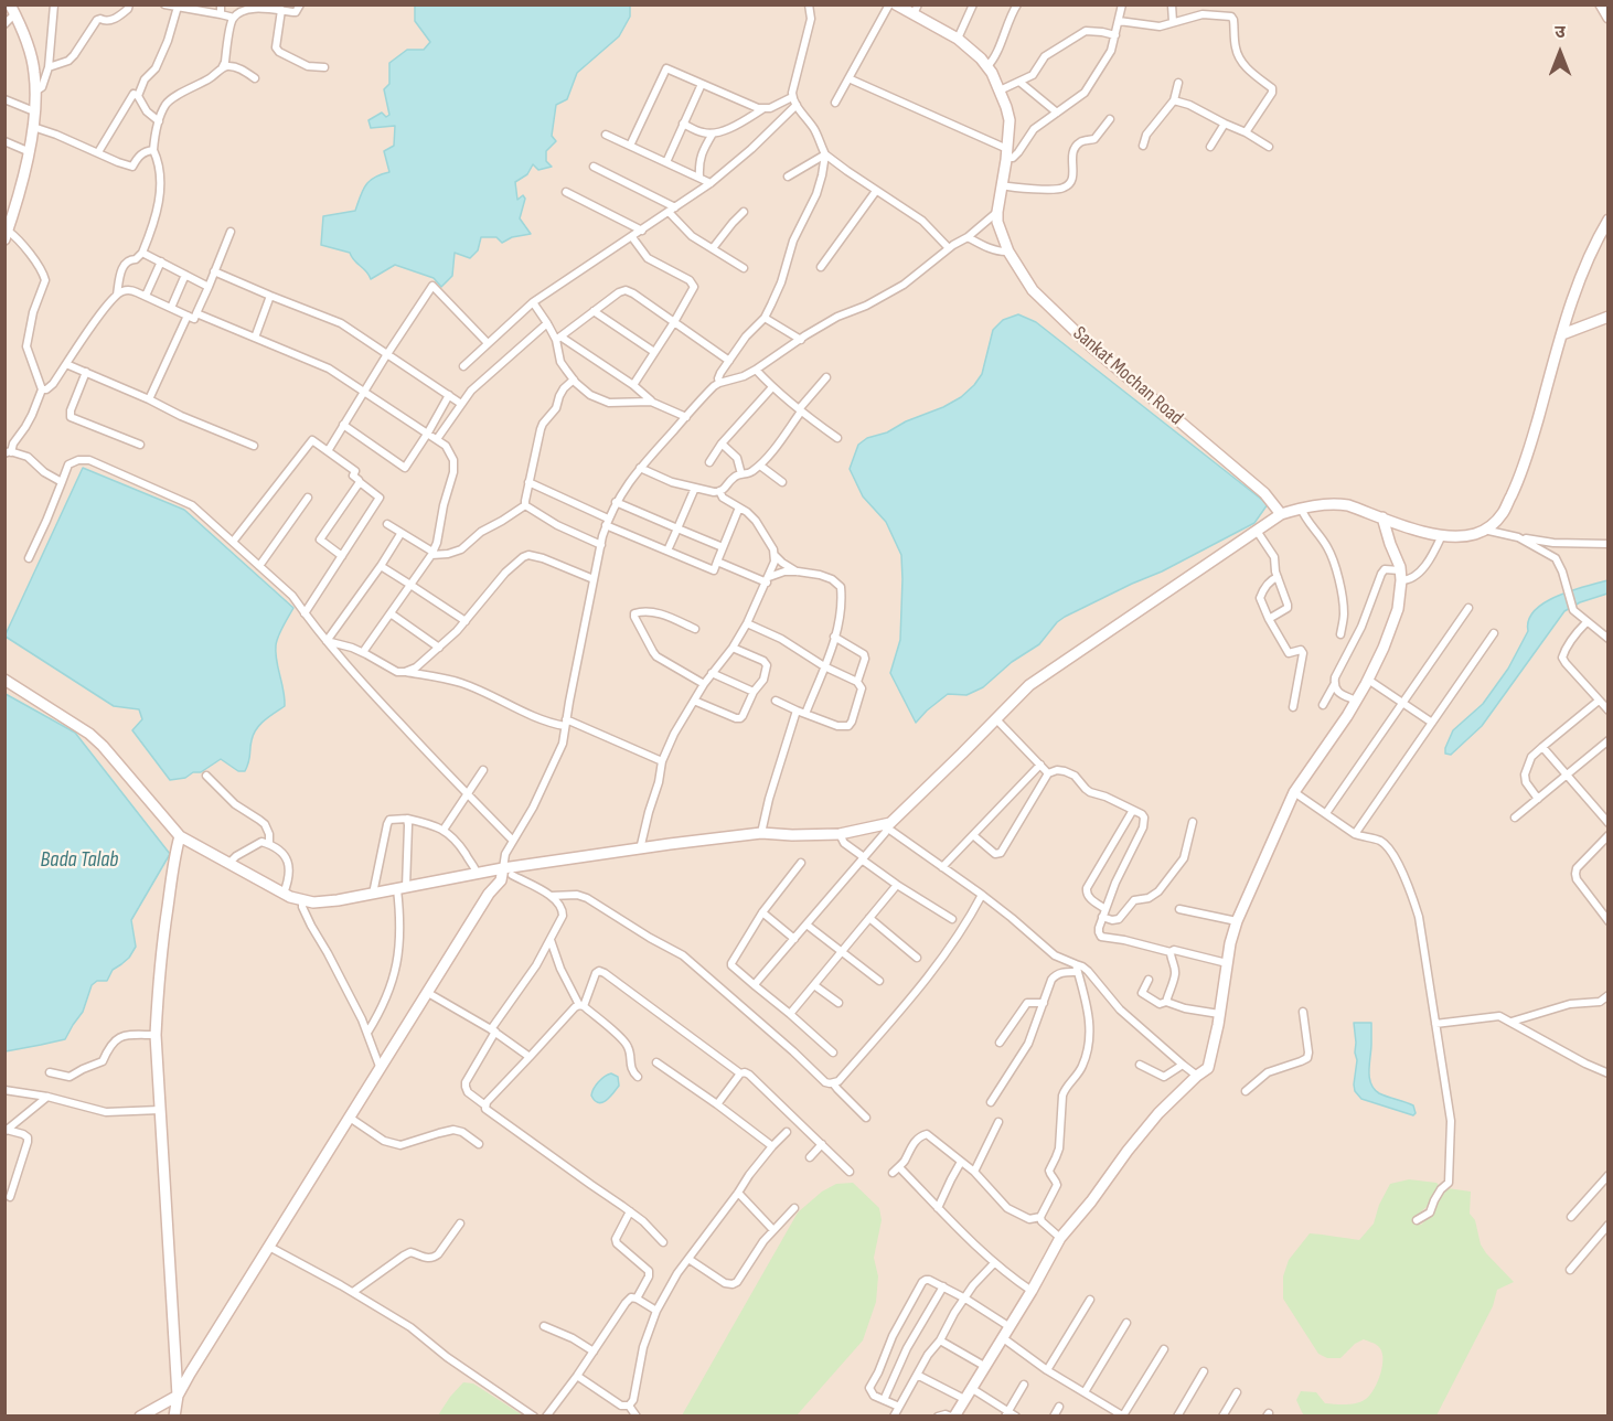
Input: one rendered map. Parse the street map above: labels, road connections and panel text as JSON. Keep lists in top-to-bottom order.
{
  "streets": {
    "main road": ["Sankat Mochan Road"]
  },
  "water": ["Bada Talab"],
  "north": "top"
}
